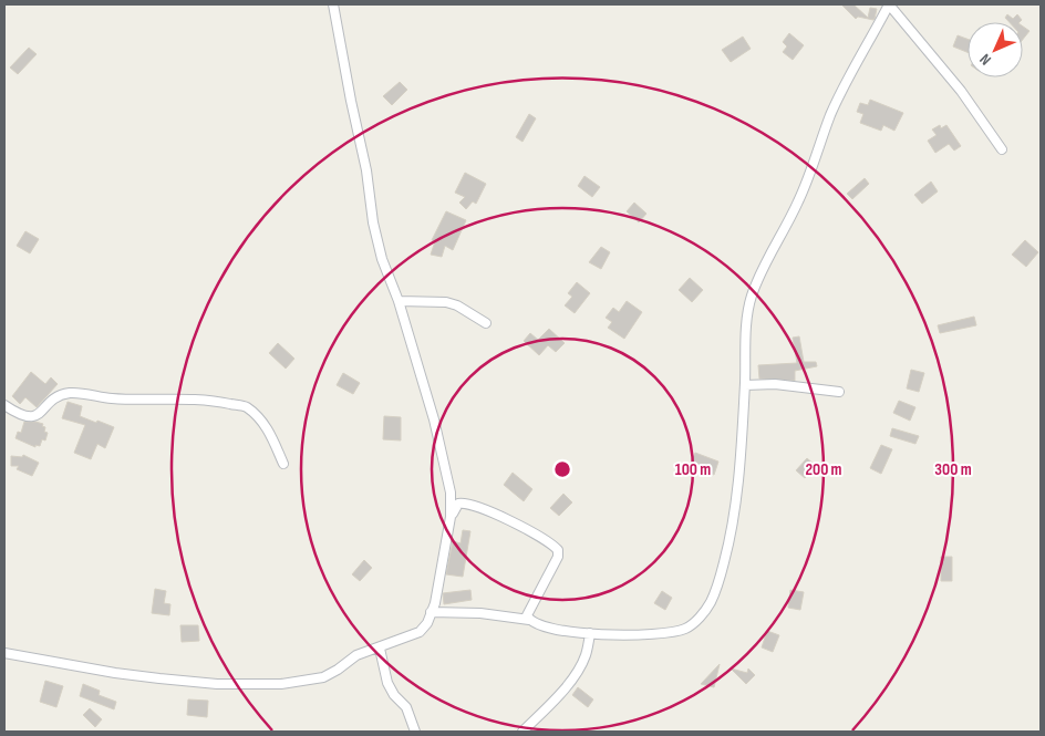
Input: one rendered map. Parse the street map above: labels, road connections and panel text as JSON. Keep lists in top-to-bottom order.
{
  "north": "bottom left",
  "rings": ["100 m", "200 m", "300 m"]
}
